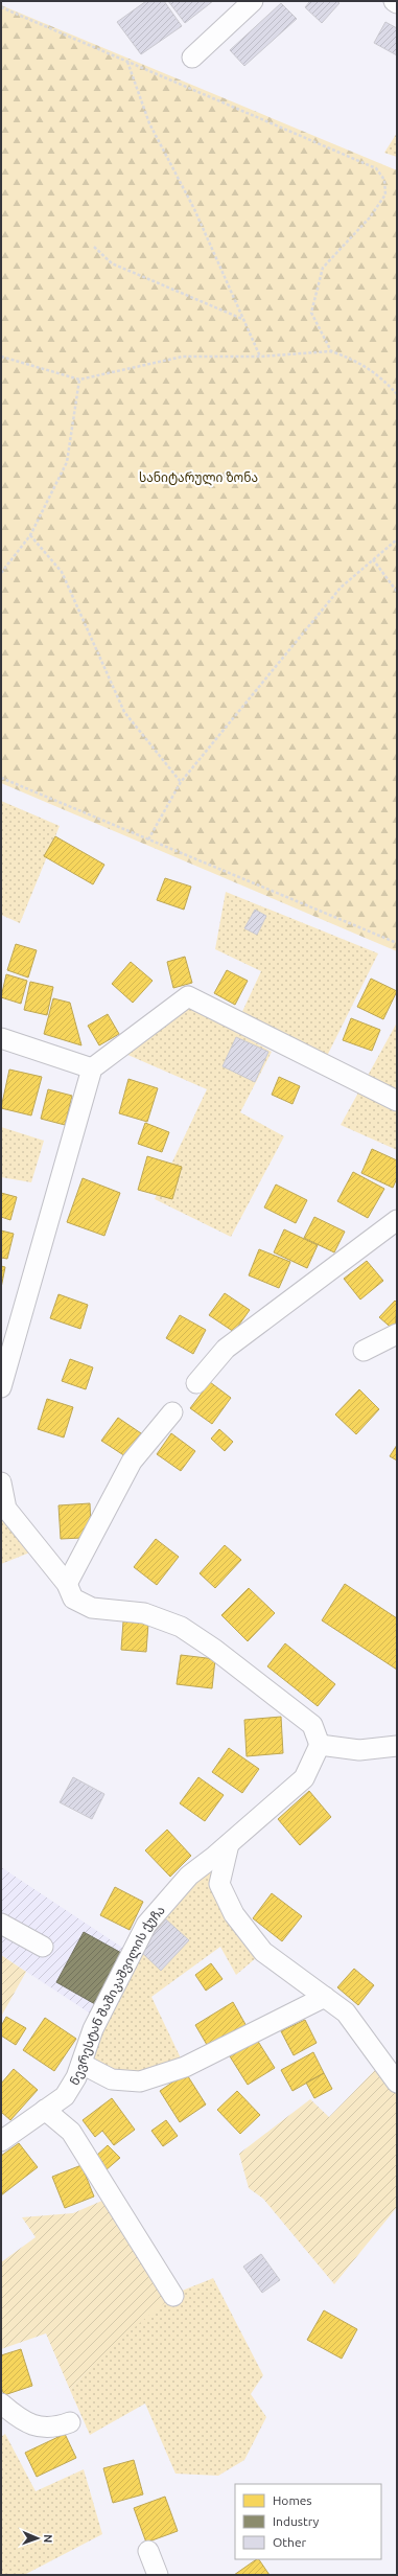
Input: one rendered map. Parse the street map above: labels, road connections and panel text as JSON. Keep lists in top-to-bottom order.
{
  "streets": {
    "street": ["ნევრესტან შაშიკაშვილის ქუჩა"]
  },
  "parks": ["სანიტარული ზონა"],
  "legend": ["Homes", "Industry", "Other"],
  "north": "right"
}
